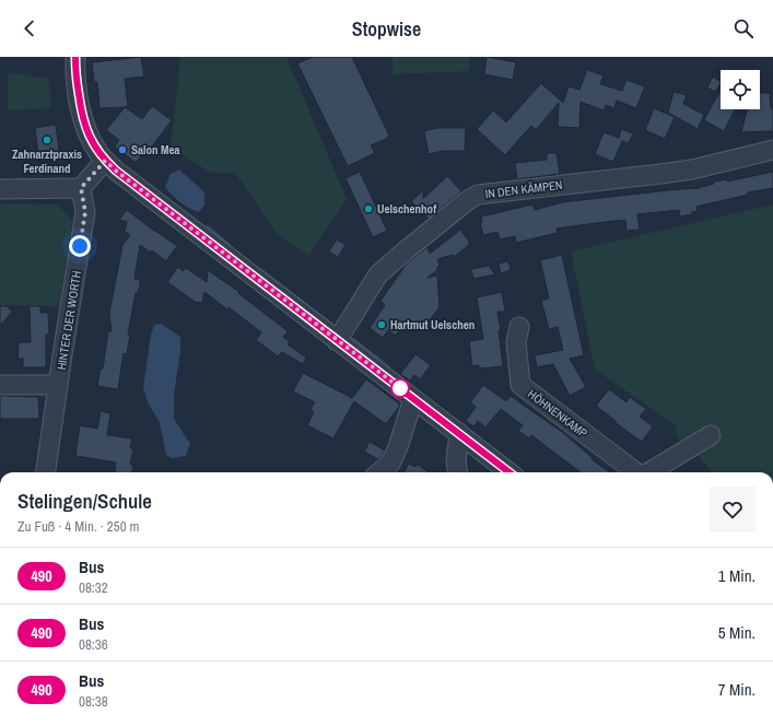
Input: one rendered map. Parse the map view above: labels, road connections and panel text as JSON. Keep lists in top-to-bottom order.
{
  "streets": {
    "street": ["IN DEN KÄMPEN", "HINTER DER WORTH", "HÖHNENKAMP"]
  },
  "places": [
    "Zahnarztpraxis Ferdinand",
    "Salon Mea",
    "Uelschenhof",
    "Hartmut Uelschen"
  ],
  "lines": ["bus line 490"],
  "page": {
    "header": "Stopwise",
    "heading": ["Stelingen/Schule", "Zu Fuß · 4 Min. · 250 m"],
    "list": [
      {
        "mark": "490",
        "name": "Bus",
        "note": "08:32",
        "value": "1 Min."
      },
      {
        "mark": "490",
        "name": "Bus",
        "note": "08:36",
        "value": "5 Min."
      },
      {
        "mark": "490",
        "name": "Bus",
        "note": "08:38",
        "value": "7 Min."
      }
    ]
  }
}
